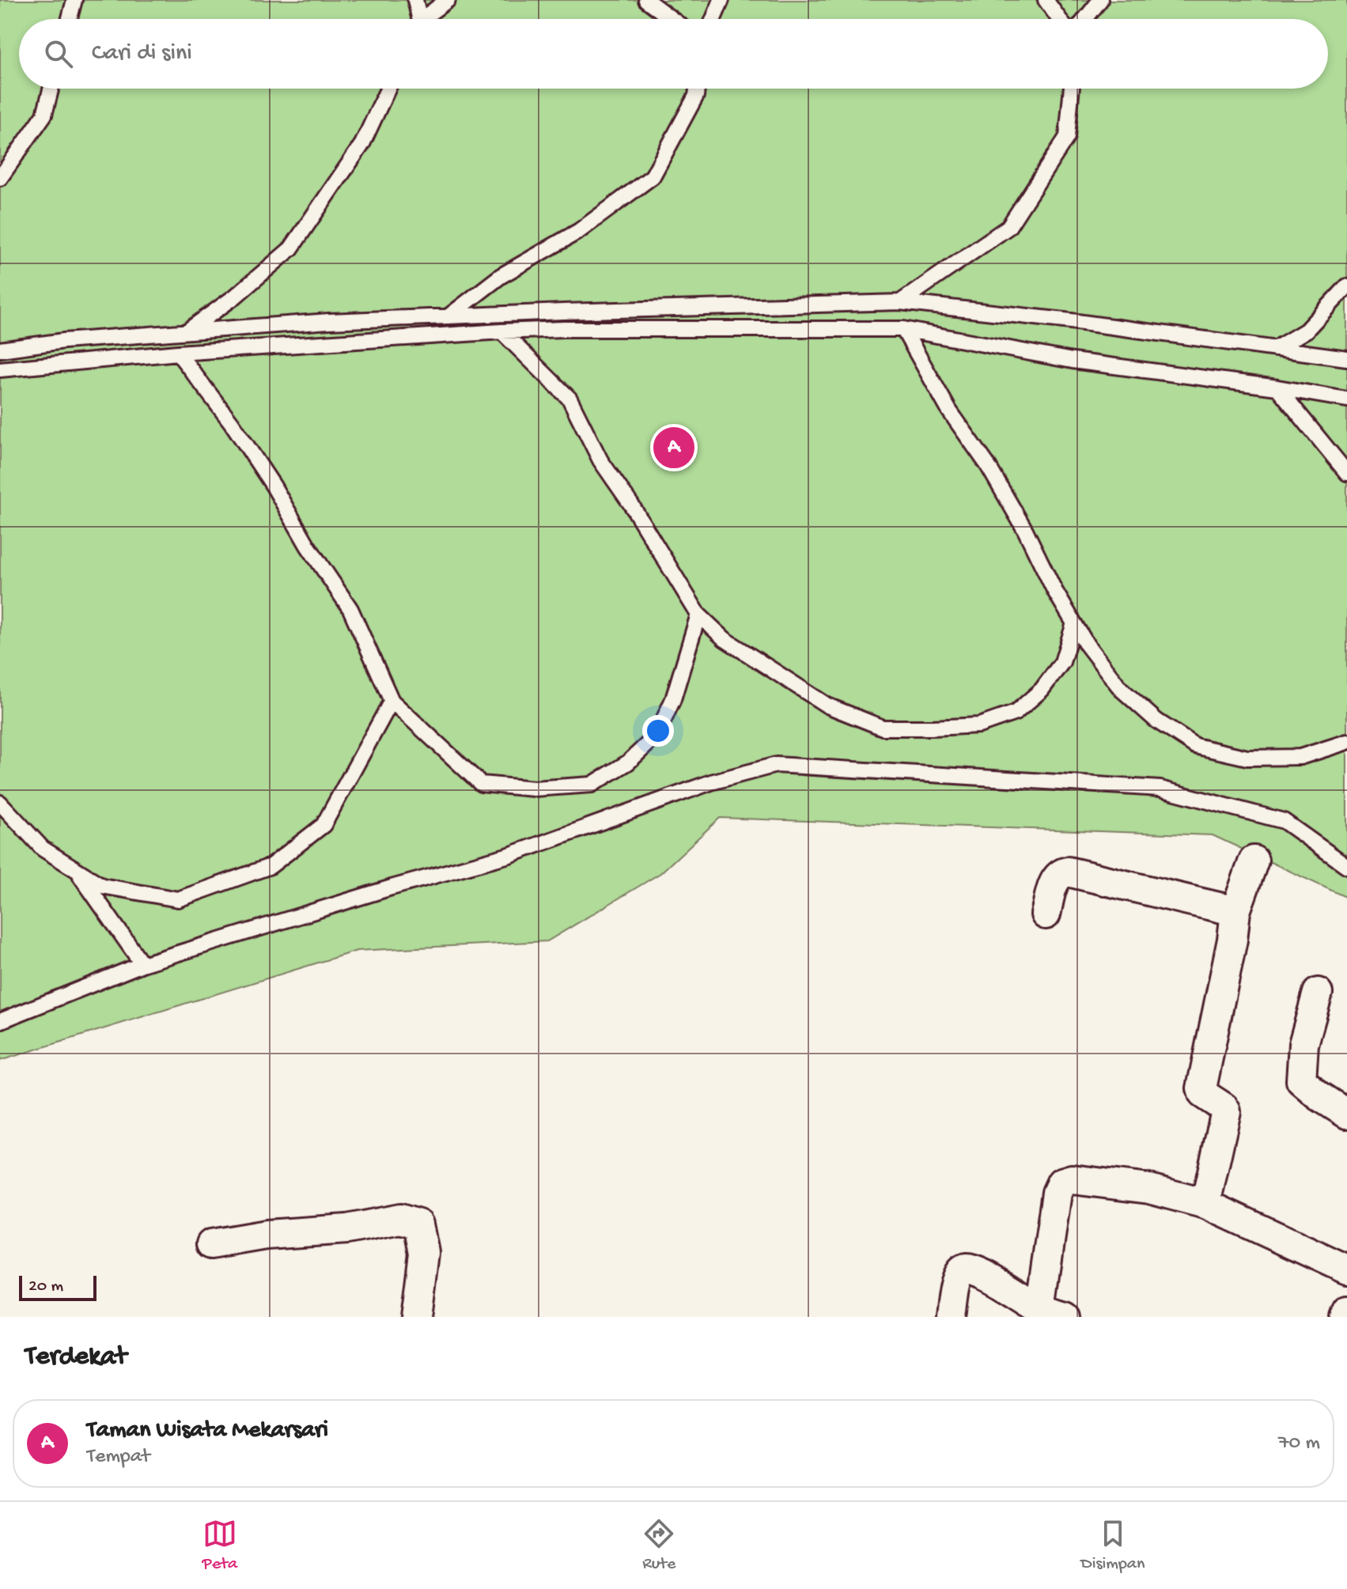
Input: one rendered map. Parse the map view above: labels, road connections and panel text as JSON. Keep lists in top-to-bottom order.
{
  "scale_bar": "20 m",
  "page": {
    "search": "Cari di sini",
    "pins": "A",
    "scale": "20 m",
    "heading": "Terdekat",
    "list": [
      {
        "mark": "A",
        "name": "Taman Wisata Mekarsari",
        "note": "Tempat",
        "value": "70 m"
      }
    ],
    "nav": ["Peta", "Rute", "Disimpan"]
  }
}
